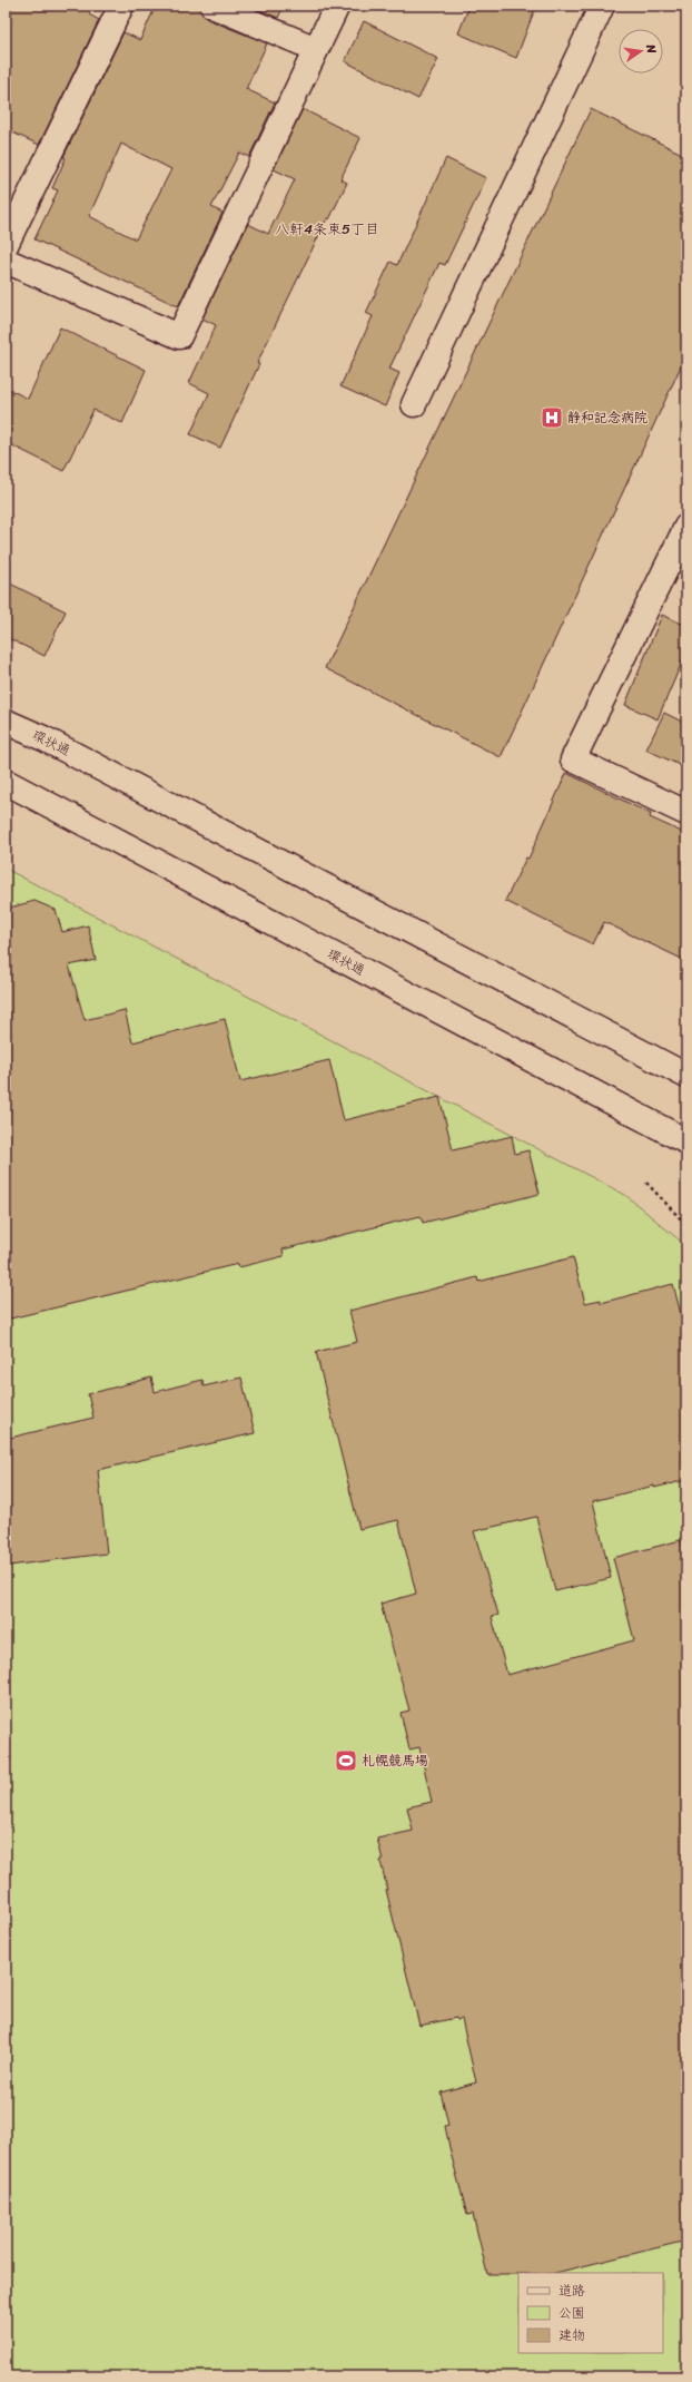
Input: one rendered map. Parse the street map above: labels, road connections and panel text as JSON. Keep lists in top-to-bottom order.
{
  "streets": {
    "street": ["環状通"]
  },
  "districts": ["八軒4条東5丁目"],
  "places": {
    "hospital": ["静和記念病院"],
    "sports": ["札幌競馬場"]
  },
  "legend": ["道路", "公園", "建物"],
  "north": "right"
}
